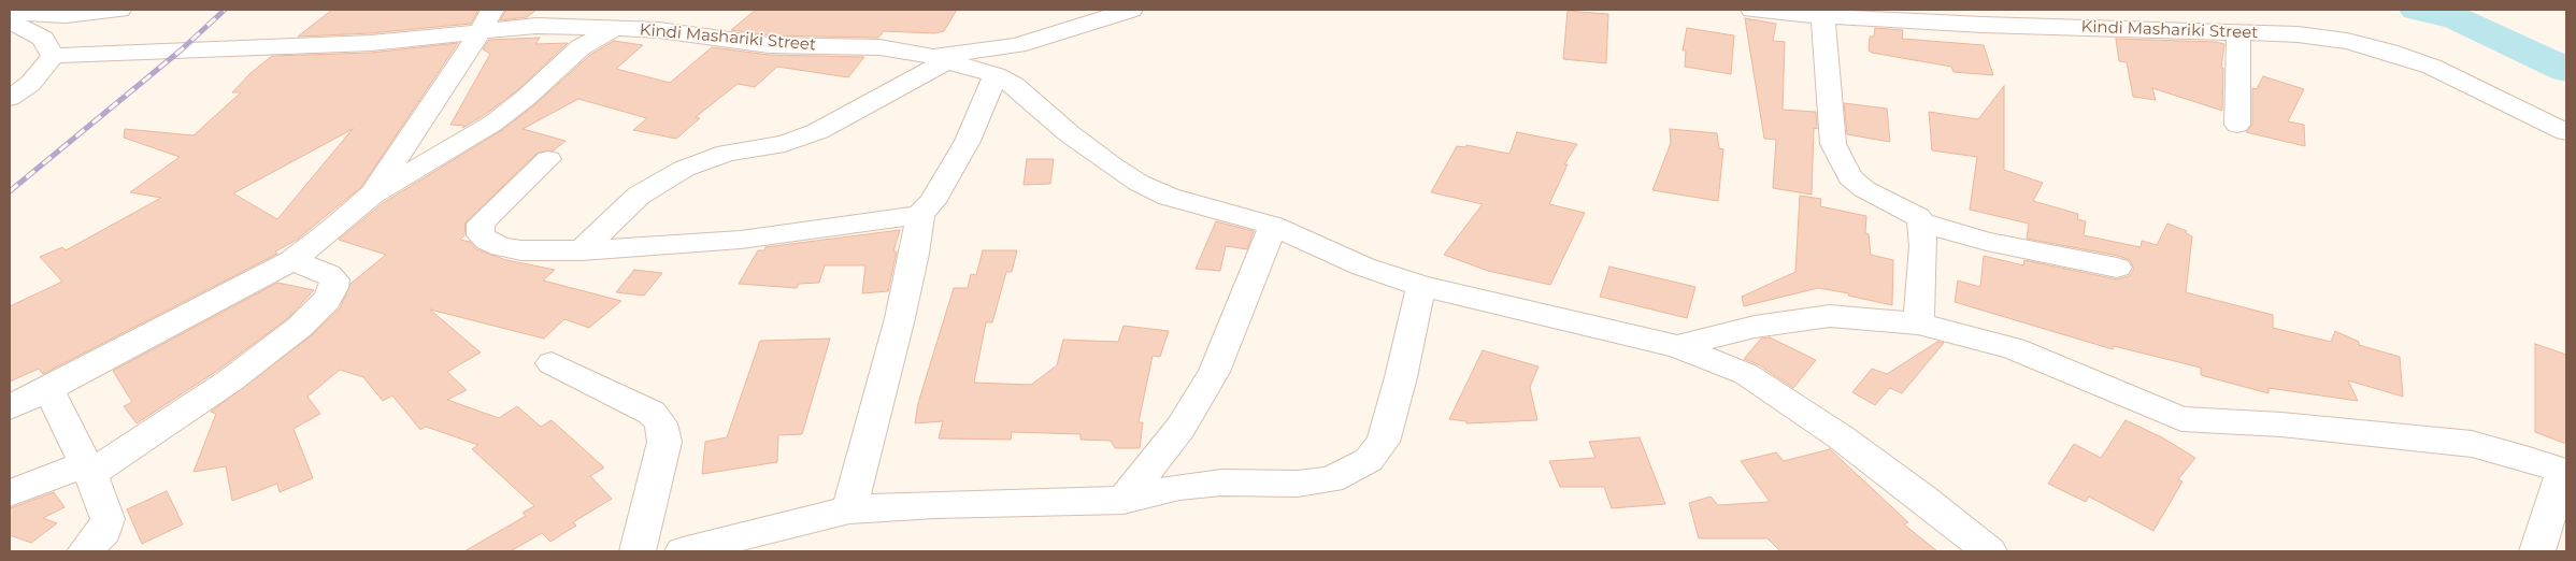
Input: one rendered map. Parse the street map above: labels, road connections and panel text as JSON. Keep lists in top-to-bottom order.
{
  "streets": {
    "street": ["Kindi Mashariki Street"]
  }
}
